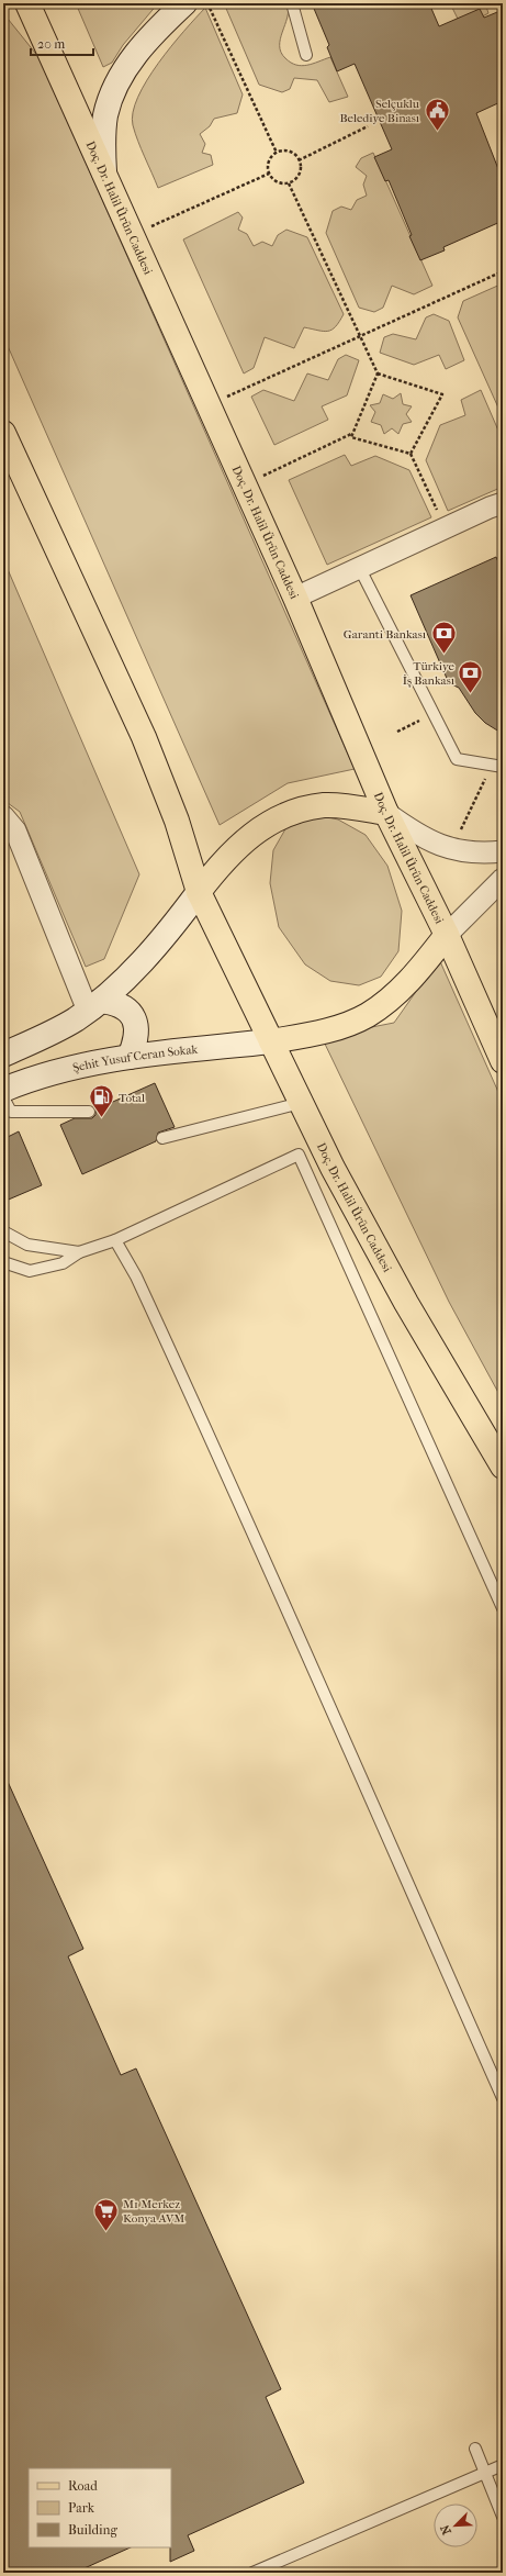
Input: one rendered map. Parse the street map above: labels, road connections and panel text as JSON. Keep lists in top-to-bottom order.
{
  "streets": {
    "main road": ["Doç. Dr. Halil Ürün Caddesi"],
    "street": ["Şehit Yusuf Ceran Sokak"]
  },
  "crossings": [
    ["Doç. Dr. Halil Ürün Caddesi", "Şehit Yusuf Ceran Sokak"]
  ],
  "places": {
    "public building": ["Selçuklu Belediye Binası"],
    "bank": ["Garanti Bankası", "Türkiye İş Bankası"],
    "fuel station": ["Total"],
    "supermarket": ["M1 Merkez Konya AVM"]
  },
  "legend": ["Road", "Park", "Building"],
  "scale_bar": "20 m",
  "north": "bottom left"
}
